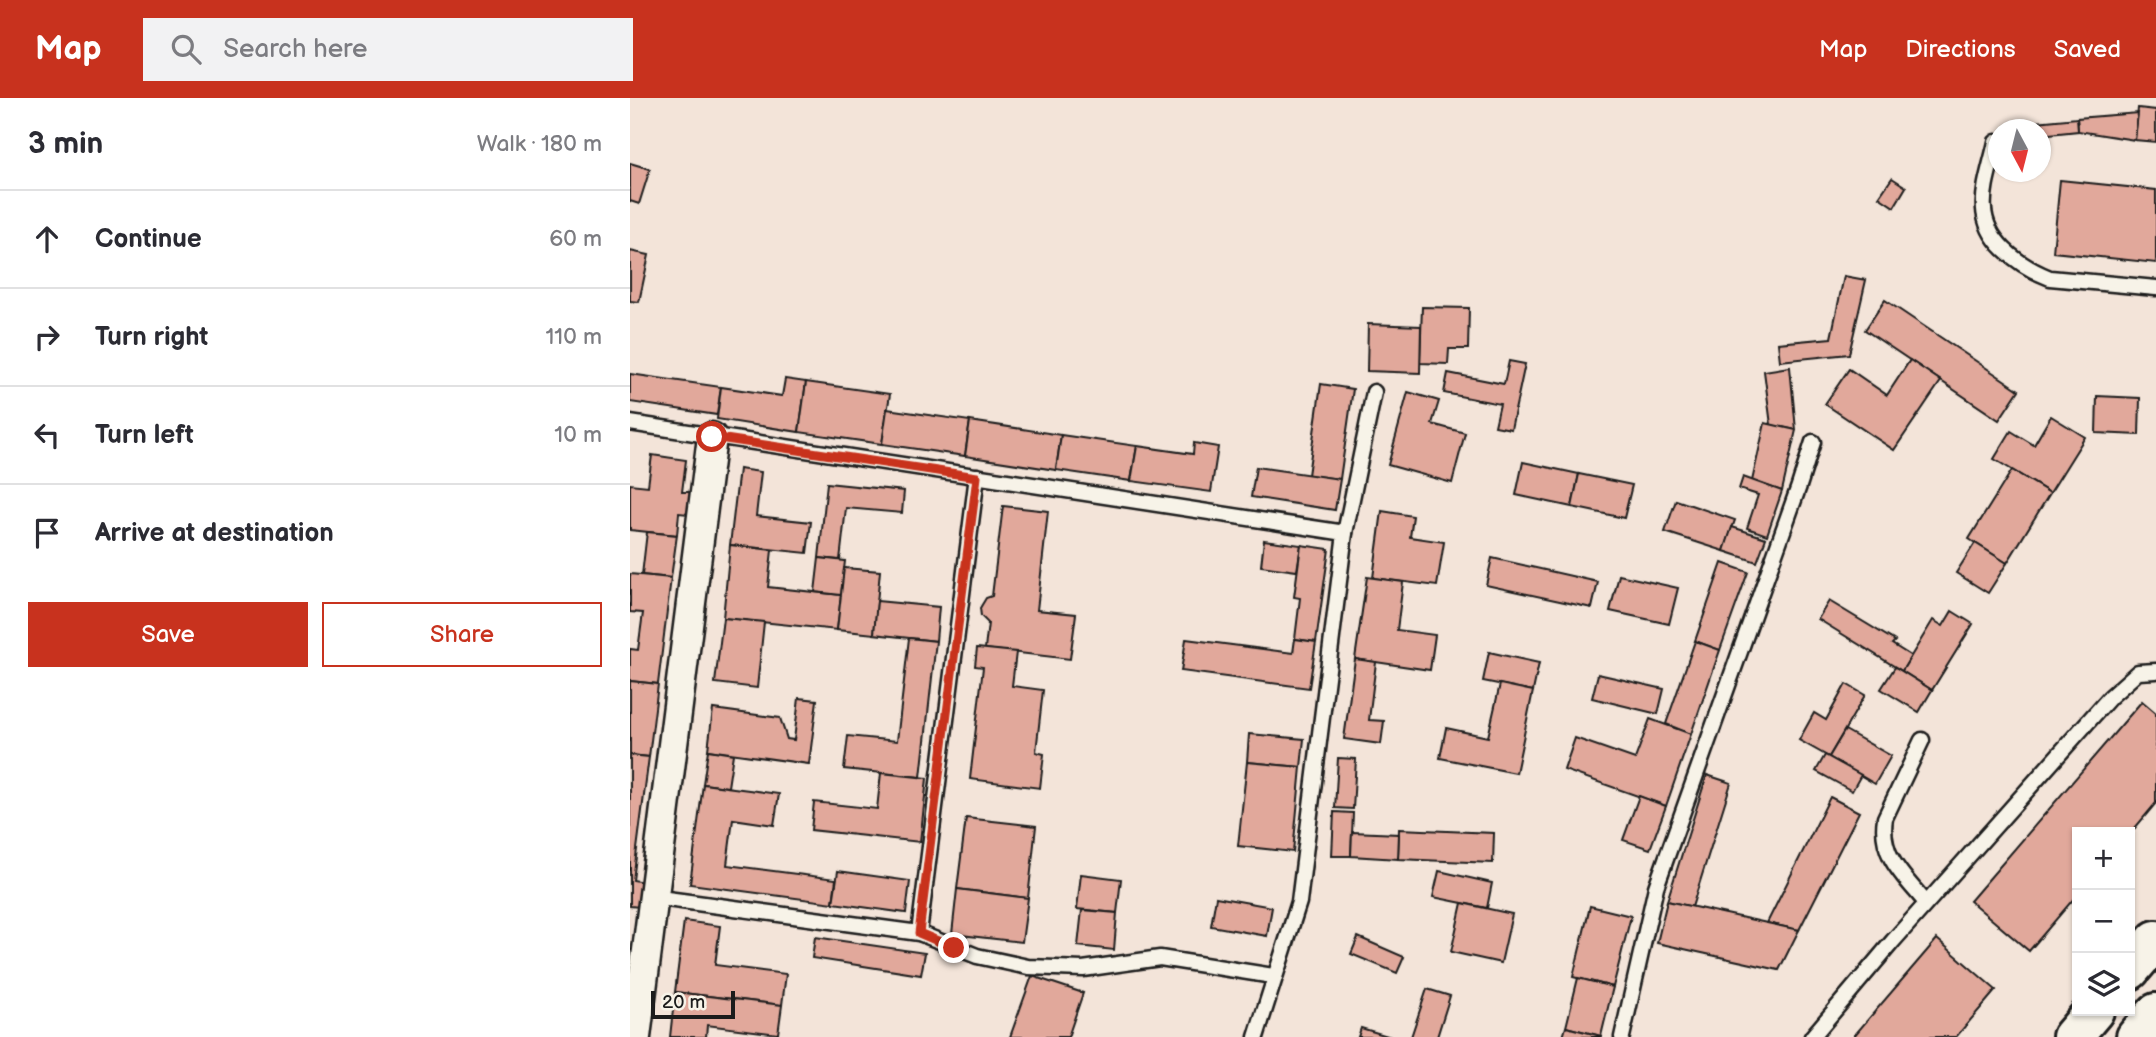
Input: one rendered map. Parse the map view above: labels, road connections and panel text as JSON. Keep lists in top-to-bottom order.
{
  "scale_bar": "20 m",
  "north": "bottom",
  "page": {
    "header": "Map",
    "search": "Search here",
    "nav": ["Map", "Directions", "Saved"],
    "heading": ["3 min", "Walk · 180 m"],
    "list": [
      ["Continue", "60 m"],
      ["Turn right", "110 m"],
      ["Turn left", "10 m"],
      "Arrive at destination"
    ],
    "buttons": ["Save", "Share"],
    "map_buttons": ["+", "−"],
    "scale": "20 m"
  }
}
